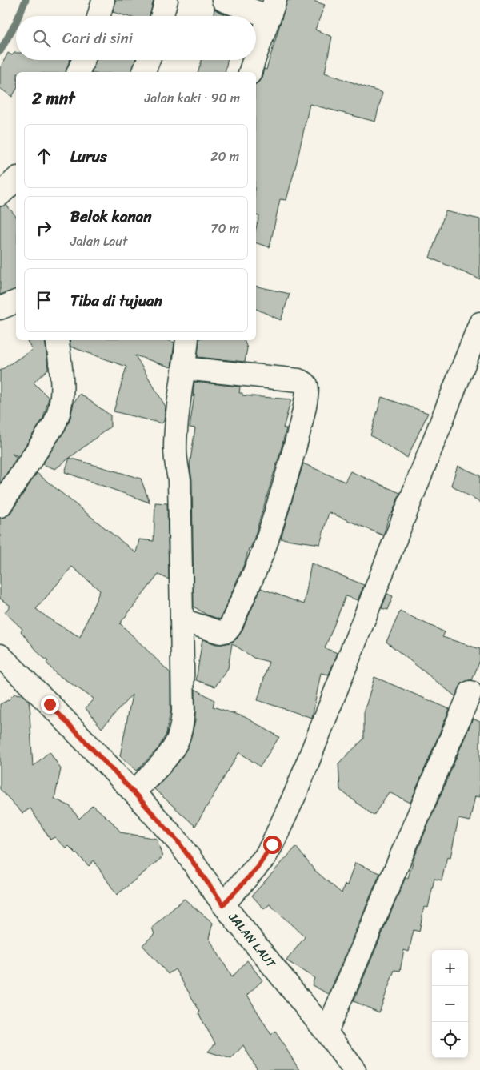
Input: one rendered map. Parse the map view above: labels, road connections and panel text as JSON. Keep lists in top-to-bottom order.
{
  "streets": {
    "street": ["JALAN LAUT"]
  },
  "page": {
    "search": "Cari di sini",
    "heading": ["2 mnt", "Jalan kaki · 90 m"],
    "list": [
      ["Lurus", "20 m"],
      ["Belok kanan", "Jalan Laut", "70 m"],
      "Tiba di tujuan"
    ],
    "map_buttons": ["+", "−"]
  }
}
